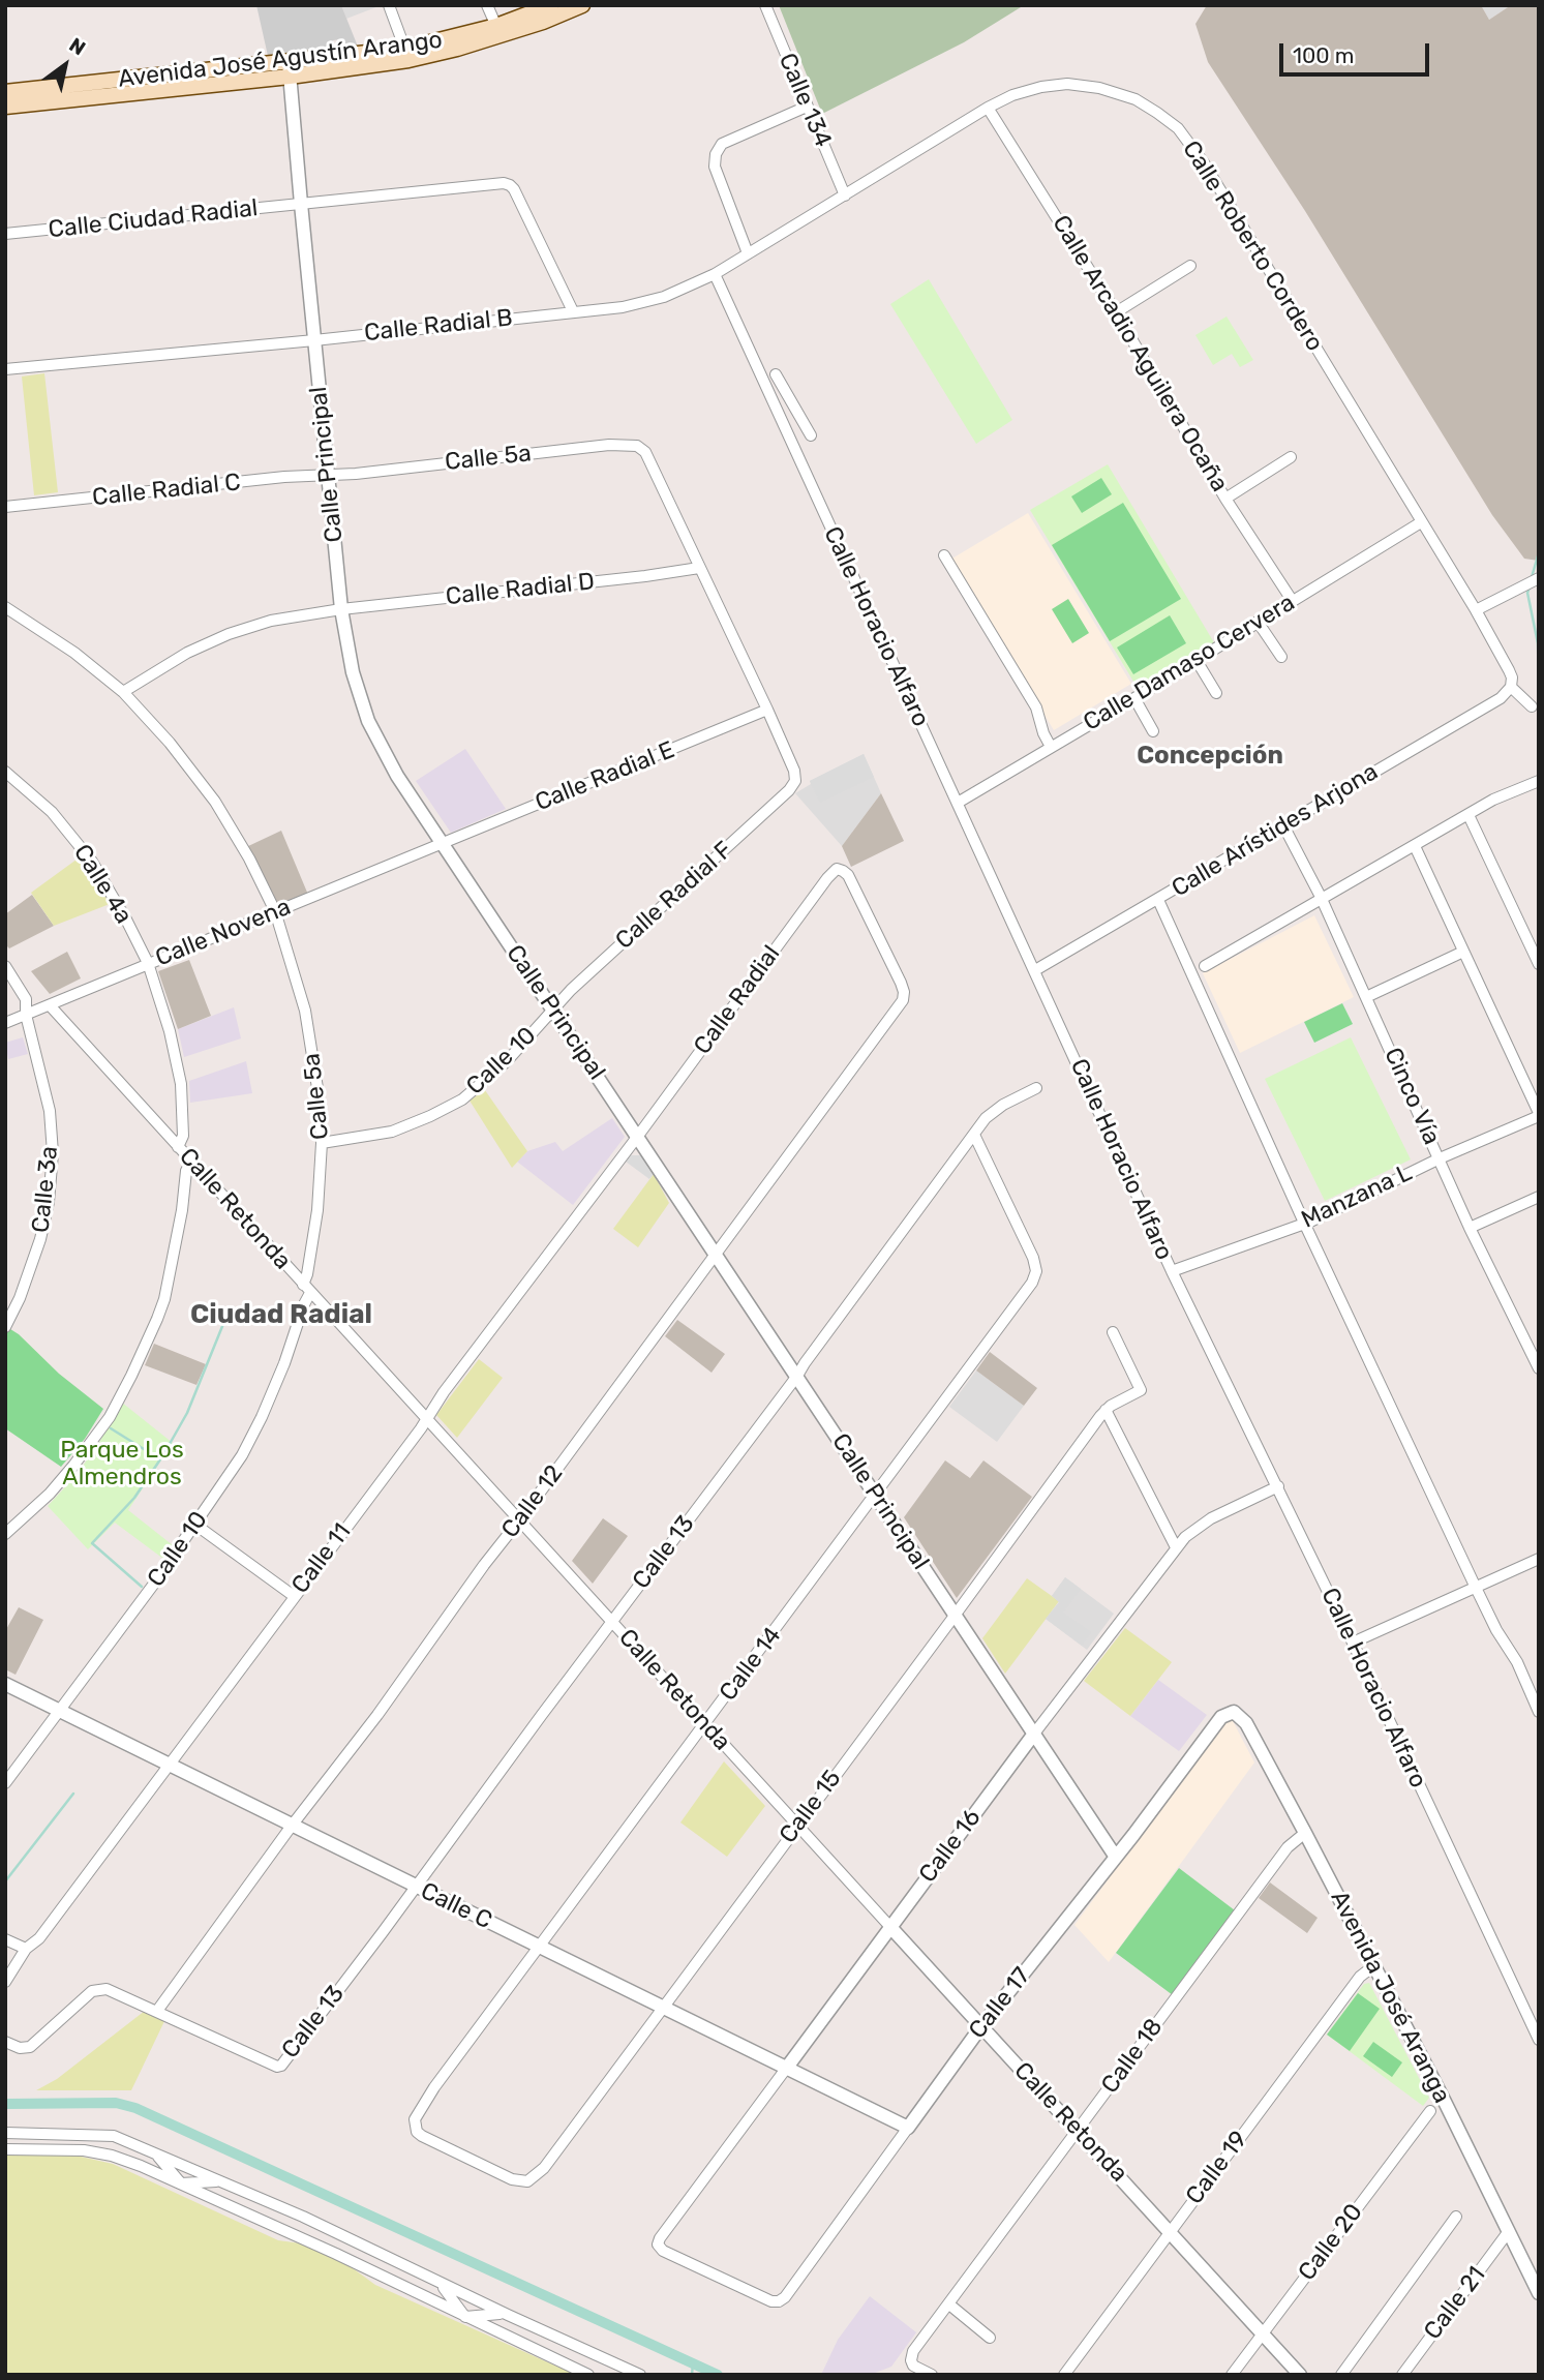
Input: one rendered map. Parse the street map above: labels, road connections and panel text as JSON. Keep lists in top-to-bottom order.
{
  "streets": {
    "main road": ["Avenida José Agustín Arango"],
    "street": [
      "Calle 134",
      "Calle Ciudad Radial",
      "Calle Roberto Cordero",
      "Calle Radial B",
      "Calle Arcadio Aguilera Ocaña",
      "Calle 5a",
      "Calle Principal",
      "Calle Radial C",
      "Calle Radial D",
      "Calle Horacio Alfaro",
      "Calle Damaso Cervera",
      "Calle Radial E",
      "Calle Arístides Arjona",
      "Calle 4a",
      "Calle Radial F",
      "Calle Novena",
      "Calle Radial",
      "Calle 10",
      "Cinco Vía",
      "Calle 3a",
      "Manzana L",
      "Calle Retonda",
      "Calle 12",
      "Calle 13",
      "Calle 11",
      "Calle 14",
      "Calle 15",
      "Calle 16",
      "Calle C",
      "Avenida José Aranga",
      "Calle 17",
      "Calle 18",
      "Calle 19",
      "Calle 20",
      "Calle 21"
    ]
  },
  "crossings": [
    ["Avenida José Agustín Arango", "Calle Principal"],
    ["Calle 134", "Calle Roberto Cordero"],
    ["Calle 134", "Calle Radial B"],
    ["Calle Ciudad Radial", "Calle Radial B"],
    ["Calle Ciudad Radial", "Calle Principal"],
    ["Calle Roberto Cordero", "Calle Radial B"],
    ["Calle Roberto Cordero", "Calle Arcadio Aguilera Ocaña"],
    ["Calle Roberto Cordero", "Calle Damaso Cervera"],
    ["Calle Roberto Cordero", "Calle Arístides Arjona"],
    ["Calle Radial B", "Calle Principal"],
    ["Calle Radial B", "Calle Horacio Alfaro"],
    ["Calle Arcadio Aguilera Ocaña", "Calle Damaso Cervera"],
    ["Calle 5a", "Calle Principal"],
    ["Calle 5a", "Calle Radial C"],
    ["Calle 5a", "Calle Radial D"],
    ["Calle 5a", "Calle Novena"],
    ["Calle 5a", "Calle 10"],
    ["Calle 5a", "Calle Retonda"],
    ["Calle Principal", "Calle Radial C"],
    ["Calle Principal", "Calle Radial D"],
    ["Calle Principal", "Calle Radial E"],
    ["Calle Principal", "Calle Radial F"],
    ["Calle Principal", "Calle Novena"],
    ["Calle Principal", "Calle Radial"],
    ["Calle Principal", "Calle 10"],
    ["Calle Principal", "Calle 12"],
    ["Calle Principal", "Calle 13"],
    ["Calle Principal", "Calle 11"],
    ["Calle Principal", "Calle 14"],
    ["Calle Principal", "Calle 15"],
    ["Calle Principal", "Calle 16"],
    ["Calle Principal", "Calle 17"],
    ["Calle Horacio Alfaro", "Calle Damaso Cervera"],
    ["Calle Horacio Alfaro", "Calle Arístides Arjona"],
    ["Calle Horacio Alfaro", "Manzana L"],
    ["Calle Horacio Alfaro", "Calle 16"],
    ["Calle Radial E", "Calle Radial F"],
    ["Calle Radial E", "Calle Novena"],
    ["Calle Arístides Arjona", "Cinco Vía"],
    ["Calle 4a", "Calle Novena"],
    ["Calle 4a", "Calle Retonda"],
    ["Calle Radial F", "Calle 10"],
    ["Calle Novena", "Calle 3a"],
    ["Calle Novena", "Calle Retonda"],
    ["Calle Radial", "Calle 12"],
    ["Calle Radial", "Calle 11"],
    ["Calle 10", "Calle Retonda"],
    ["Calle 10", "Calle C"],
    ["Cinco Vía", "Manzana L"],
    ["Calle Retonda", "Calle 12"],
    ["Calle Retonda", "Calle 13"],
    ["Calle Retonda", "Calle 11"],
    ["Calle Retonda", "Calle 14"],
    ["Calle Retonda", "Calle 15"],
    ["Calle Retonda", "Calle 16"],
    ["Calle Retonda", "Calle 17"],
    ["Calle Retonda", "Calle 18"],
    ["Calle Retonda", "Calle 19"],
    ["Calle Retonda", "Calle 20"],
    ["Calle 12", "Calle 13"],
    ["Calle 12", "Calle C"],
    ["Calle 13", "Calle 14"],
    ["Calle 13", "Calle C"],
    ["Calle 11", "Calle C"],
    ["Calle 14", "Calle 15"],
    ["Calle 14", "Calle C"],
    ["Calle 15", "Calle C"],
    ["Calle 16", "Calle C"],
    ["Calle 16", "Calle 17"],
    ["Calle C", "Calle 17"],
    ["Avenida José Aranga", "Calle 17"],
    ["Avenida José Aranga", "Calle 18"],
    ["Avenida José Aranga", "Calle 19"],
    ["Avenida José Aranga", "Calle 21"]
  ],
  "districts": ["Concepción", "Ciudad Radial"],
  "parks": ["Parque Los Almendros"],
  "scale_bar": "100 m",
  "north": "top right"
}
